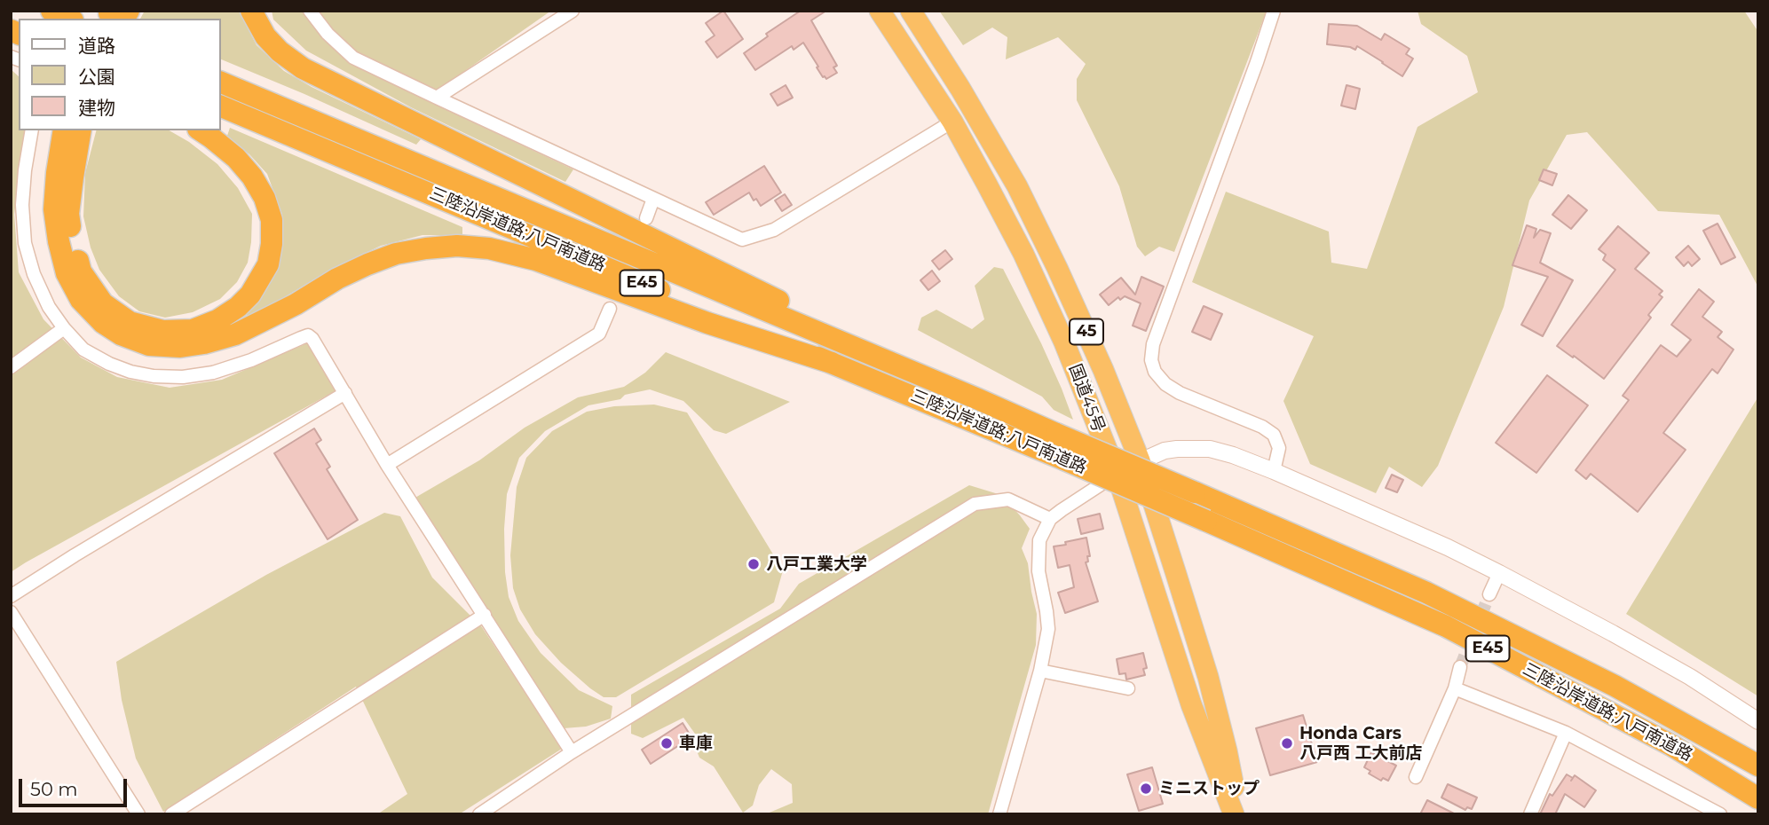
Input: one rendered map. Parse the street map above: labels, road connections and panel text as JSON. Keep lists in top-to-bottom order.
{
  "streets": {
    "highway": [
      "三陸沿岸道路;八戸南道路",
      "E45",
      "45",
      "国道45号"
    ]
  },
  "places": [
    "八戸工業大学",
    "車庫",
    "Honda Cars 八戸西 工大前店",
    "ミニストップ"
  ],
  "legend": ["道路", "公園", "建物"],
  "scale_bar": "50 m"
}
